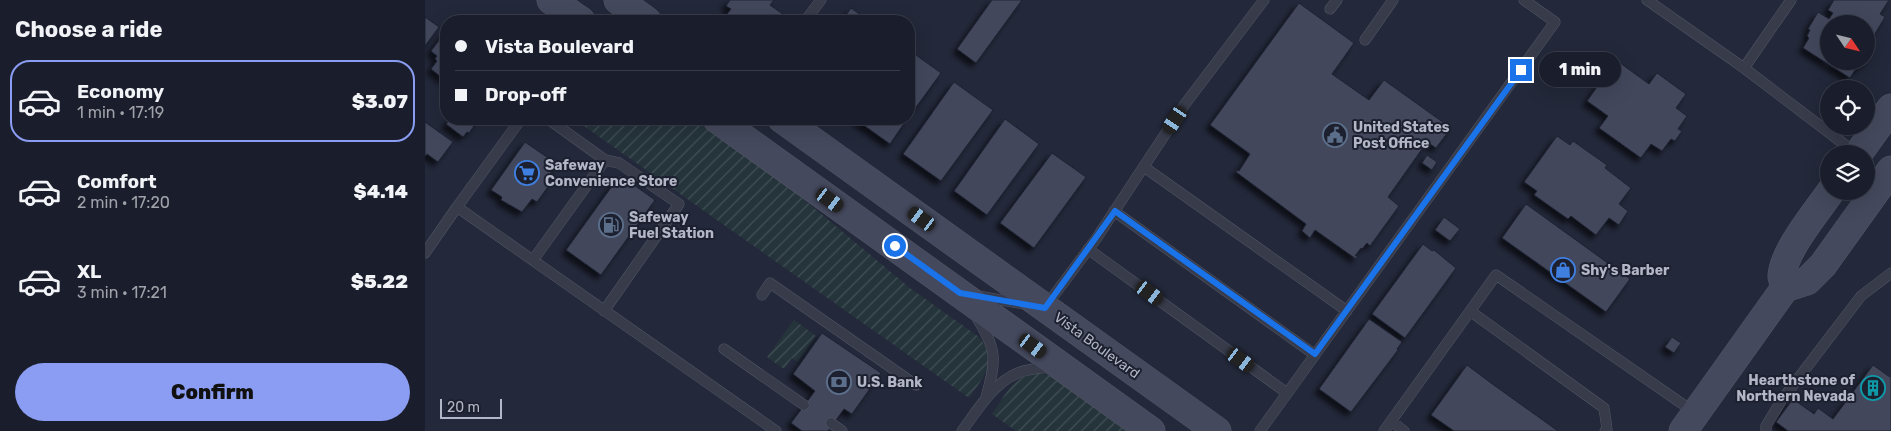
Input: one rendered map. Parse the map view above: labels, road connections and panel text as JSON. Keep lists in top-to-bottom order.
{
  "streets": {
    "main road": ["Vista Boulevard"]
  },
  "places": {
    "public building": ["United States Post Office"],
    "supermarket": ["Safeway Convenience Store"],
    "fuel station": ["Safeway Fuel Station"],
    "shop": ["Shy's Barber"],
    "bank": ["U.S. Bank"],
    "building": ["Hearthstone of Northern Nevada"]
  },
  "scale_bar": "20 m",
  "north": "bottom right",
  "page": {
    "heading": "Choose a ride",
    "banner": ["Vista Boulevard", "Drop-off"],
    "bubble": "1 min",
    "list": [
      {
        "name": "Economy",
        "note": "1 min · 17:19",
        "value": "$3.07"
      },
      {
        "name": "Comfort",
        "note": "2 min · 17:20",
        "value": "$4.14"
      },
      {
        "name": "XL",
        "note": "3 min · 17:21",
        "value": "$5.22"
      }
    ],
    "buttons": "Confirm",
    "scale": "20 m"
  }
}
